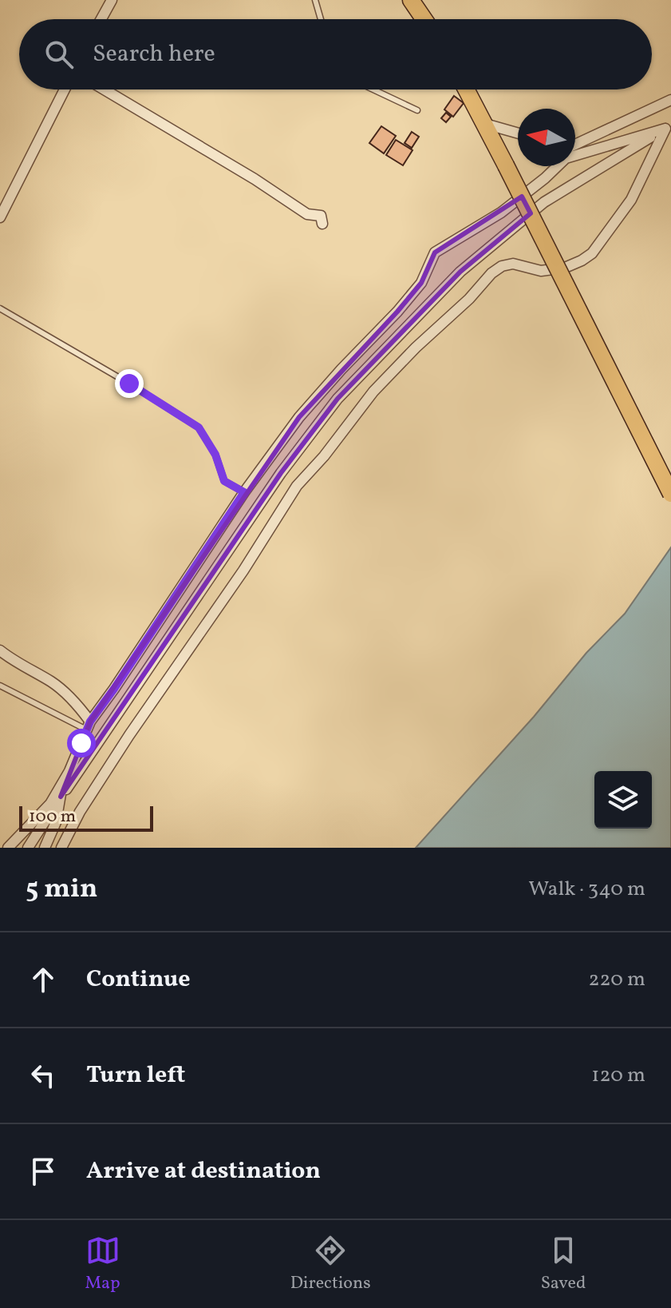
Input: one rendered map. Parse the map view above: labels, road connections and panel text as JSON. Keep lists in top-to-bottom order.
{
  "scale_bar": "100 m",
  "north": "left",
  "page": {
    "search": "Search here",
    "scale": "100 m",
    "heading": ["5 min", "Walk · 340 m"],
    "list": [
      ["Continue", "220 m"],
      ["Turn left", "120 m"],
      "Arrive at destination"
    ],
    "nav": ["Map", "Directions", "Saved"]
  }
}
